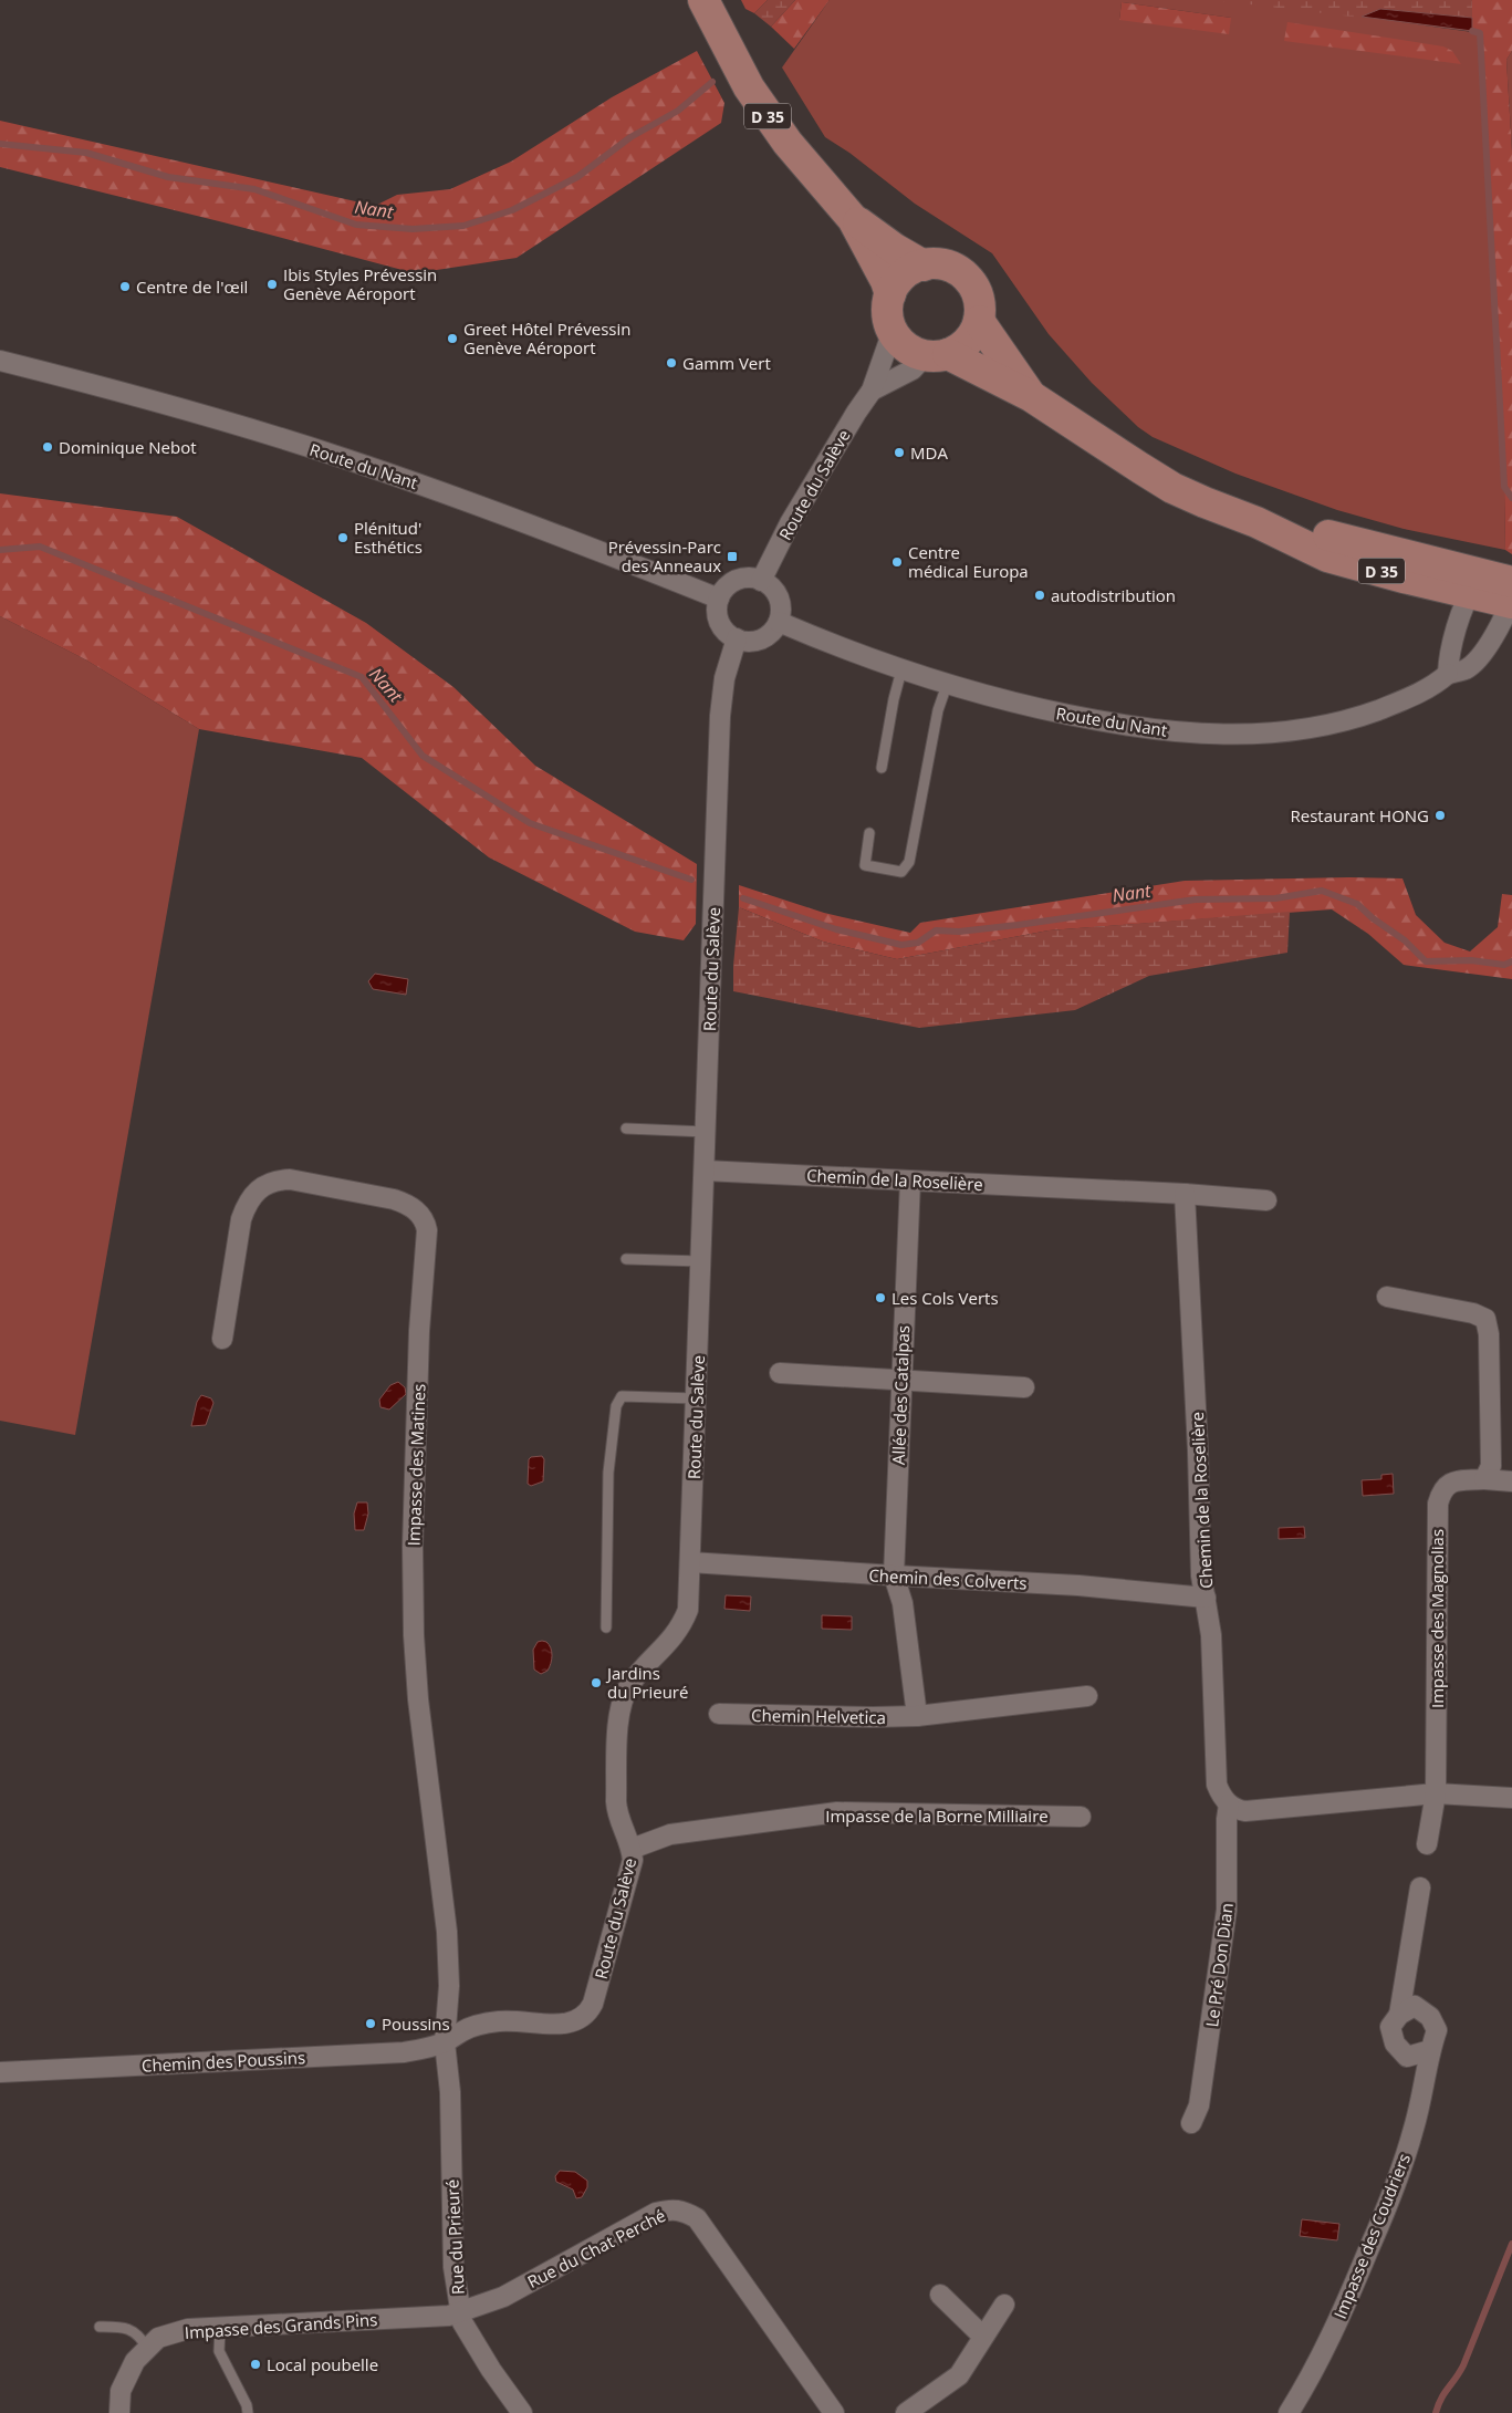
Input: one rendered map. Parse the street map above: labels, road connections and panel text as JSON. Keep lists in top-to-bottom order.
{
  "streets": {
    "main road": ["D 35"],
    "street": [
      "Route du Nant",
      "Route du Salève",
      "Chemin de la Roselière",
      "Allée des Catalpas",
      "Impasse des Matines",
      "Chemin des Colverts",
      "Impasse des Magnolias",
      "Chemin Helvetica",
      "Impasse de la Borne Milliaire",
      "Le Pré Don Dian",
      "Chemin des Poussins",
      "Impasse des Coudriers",
      "Rue du Prieuré",
      "Rue du Chat Perché",
      "Impasse des Grands Pins"
    ]
  },
  "crossings": [
    ["D 35", "Route du Nant"],
    ["D 35", "Route du Salève"],
    ["Route du Nant", "Route du Salève"],
    ["Route du Salève", "Chemin de la Roselière"],
    ["Route du Salève", "Impasse des Matines"],
    ["Route du Salève", "Chemin des Colverts"],
    ["Route du Salève", "Impasse de la Borne Milliaire"],
    ["Route du Salève", "Chemin des Poussins"],
    ["Route du Salève", "Rue du Prieuré"],
    ["Chemin de la Roselière", "Allée des Catalpas"],
    ["Chemin de la Roselière", "Chemin des Colverts"],
    ["Chemin de la Roselière", "Le Pré Don Dian"],
    ["Allée des Catalpas", "Chemin des Colverts"],
    ["Impasse des Matines", "Chemin des Poussins"],
    ["Impasse des Matines", "Rue du Prieuré"],
    ["Chemin des Poussins", "Rue du Prieuré"],
    ["Rue du Prieuré", "Rue du Chat Perché"],
    ["Rue du Prieuré", "Impasse des Grands Pins"],
    ["Rue du Chat Perché", "Impasse des Grands Pins"]
  ],
  "water": ["Nant"],
  "places": {
    "other": [
      "Ibis Styles Prévessin Genève Aéroport",
      "Centre de l'œil",
      "Greet Hôtel Prévessin Genève Aéroport",
      "Gamm Vert",
      "Dominique Nebot",
      "MDA",
      "Plénitud' Esthétics",
      "Centre médical Europa",
      "autodistribution",
      "Restaurant HONG",
      "Les Cols Verts",
      "Jardins du Prieuré",
      "Poussins",
      "Local poubelle"
    ],
    "transit": ["Prévessin-Parc des Anneaux"]
  }
}
